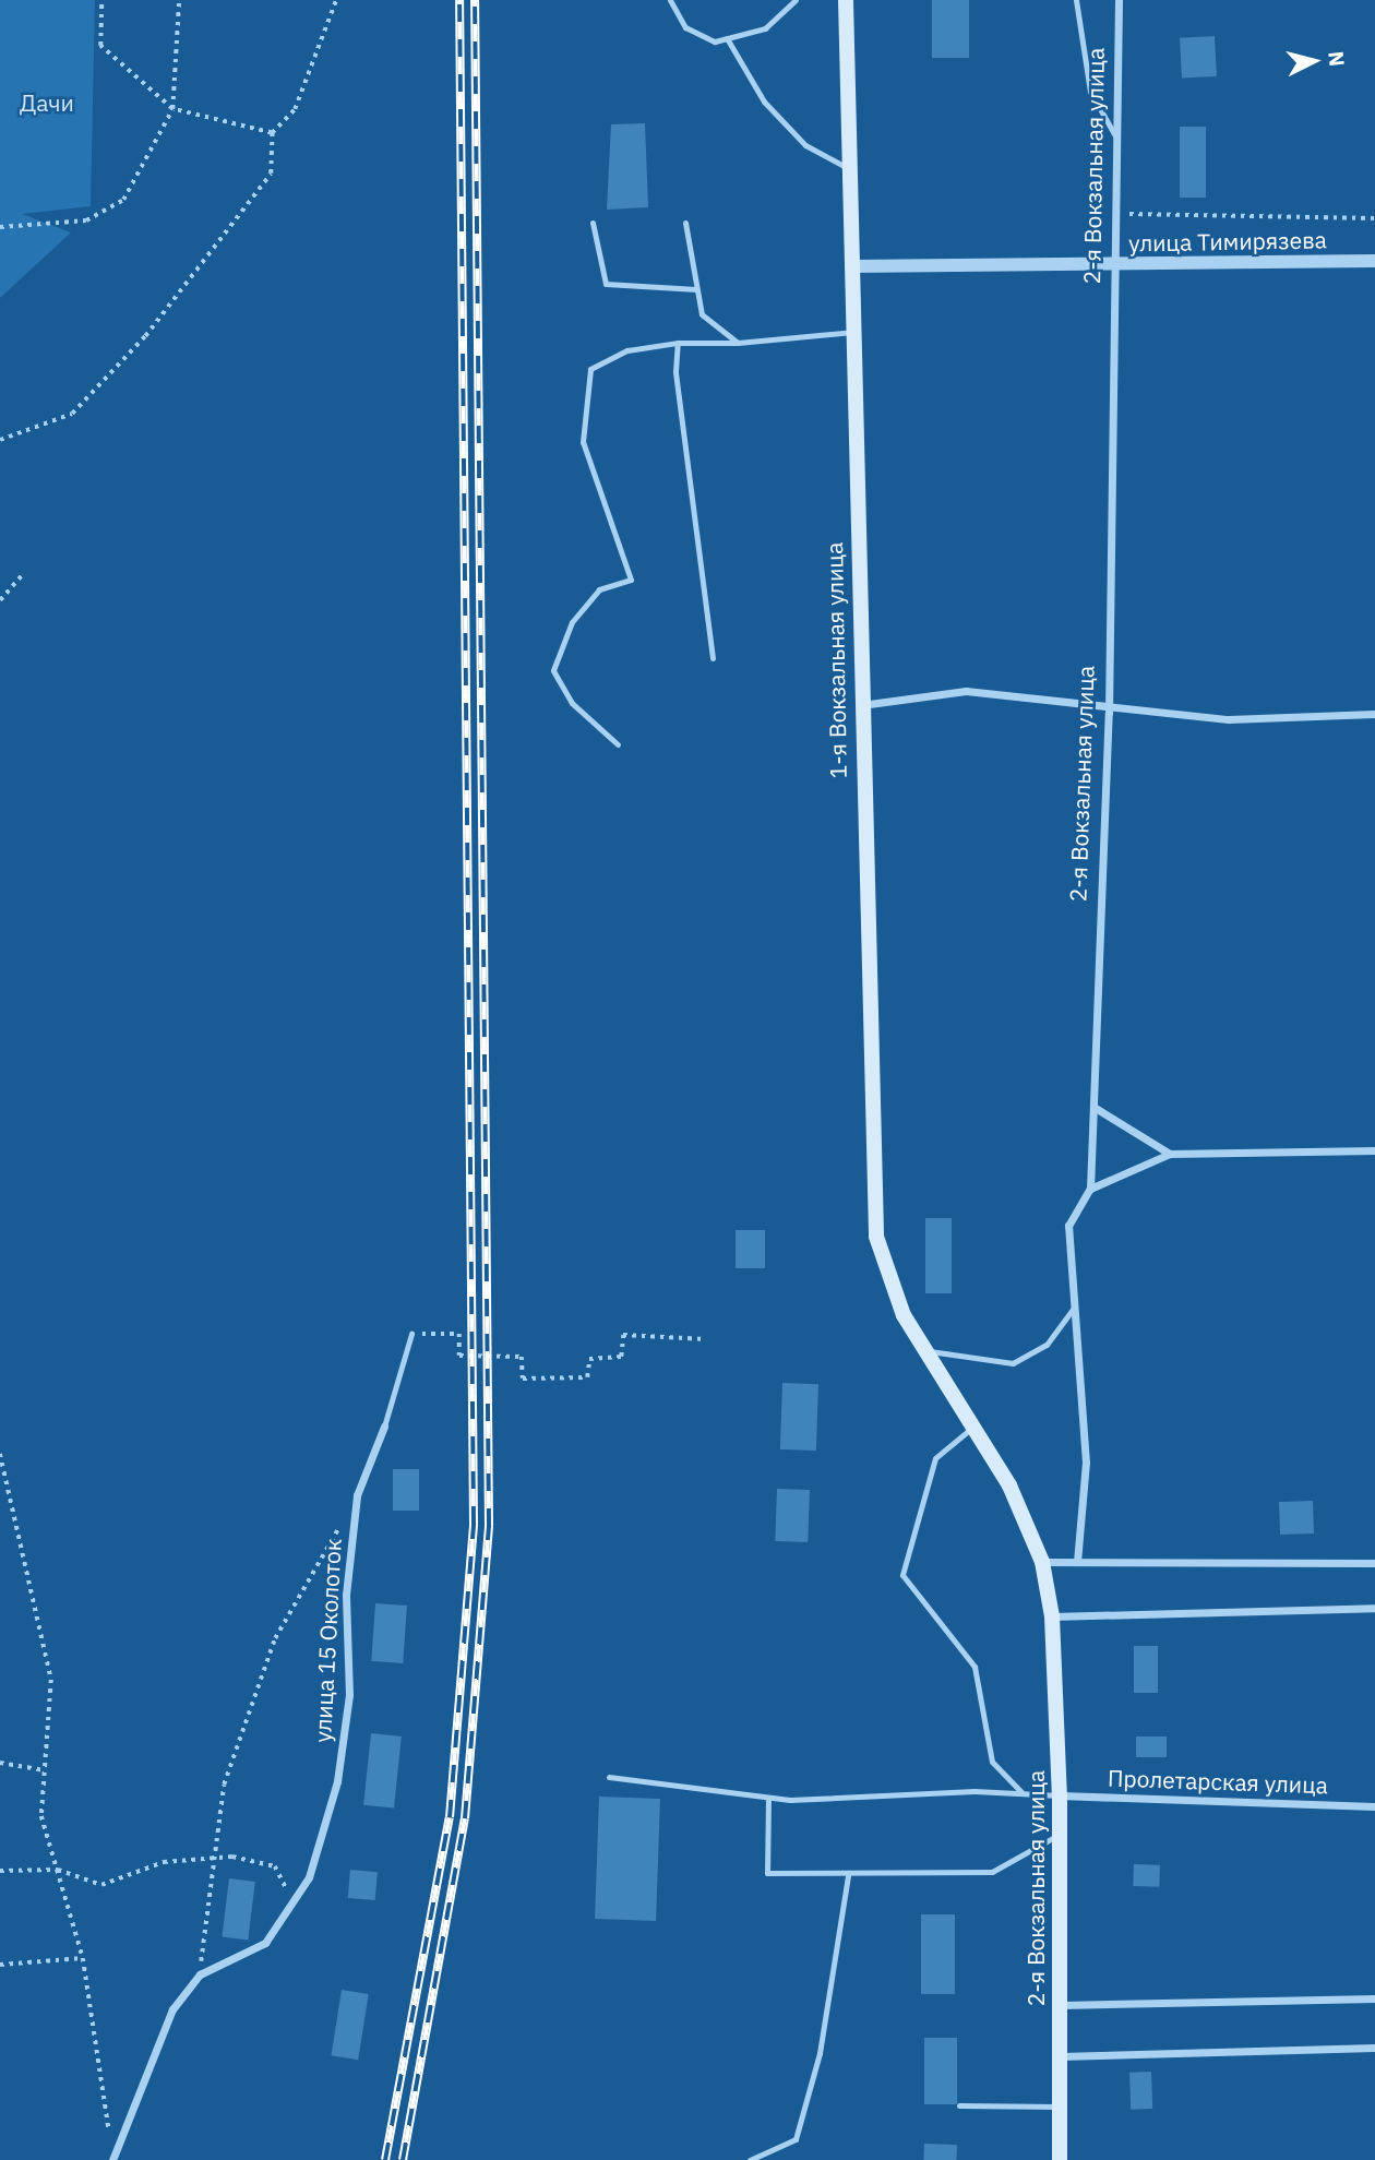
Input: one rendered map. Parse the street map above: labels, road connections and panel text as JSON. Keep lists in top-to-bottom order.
{
  "streets": {
    "main road": ["2-я Вокзальная улица", "1-я Вокзальная улица"],
    "street": ["улица Тимирязева", "улица 15 Околоток", "Пролетарская улица"]
  },
  "crossings": [
    ["2-я Вокзальная улица", "улица Тимирязева"],
    ["2-я Вокзальная улица", "1-я Вокзальная улица"],
    ["2-я Вокзальная улица", "Пролетарская улица"],
    ["улица Тимирязева", "1-я Вокзальная улица"]
  ],
  "parks": ["Дачи"],
  "north": "right"
}
